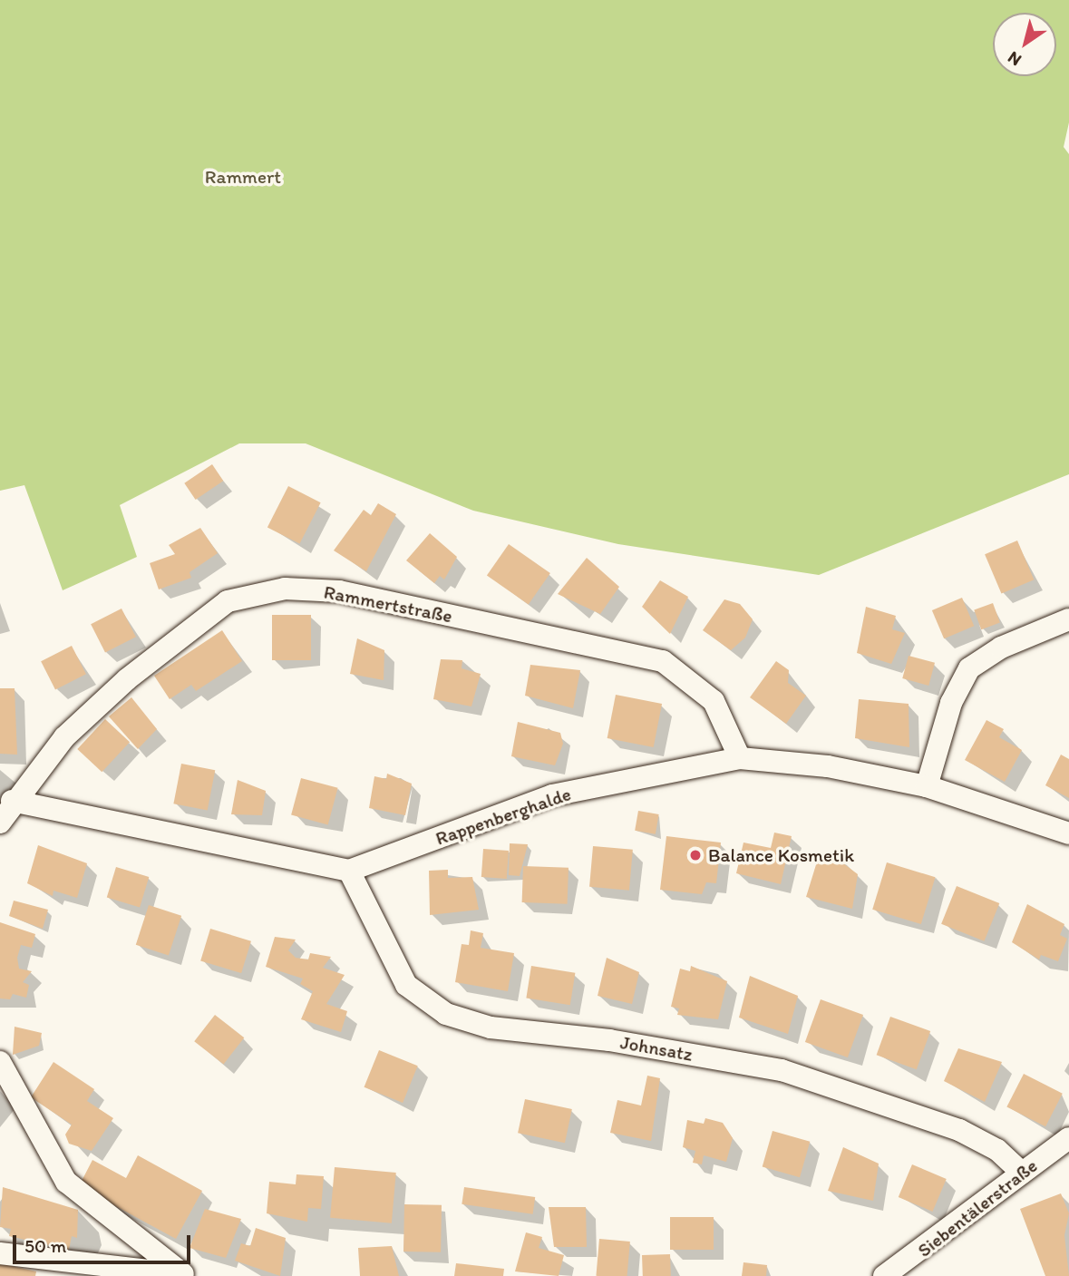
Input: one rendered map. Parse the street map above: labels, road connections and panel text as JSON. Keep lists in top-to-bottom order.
{
  "streets": {
    "street": [
      "Rammertstraße",
      "Rappenberghalde",
      "Johnsatz",
      "Siebentälerstraße"
    ]
  },
  "crossings": [
    ["Rammertstraße", "Rappenberghalde"],
    ["Rappenberghalde", "Johnsatz"],
    ["Johnsatz", "Siebentälerstraße"]
  ],
  "parks": ["Rammert"],
  "places": ["Balance Kosmetik"],
  "scale_bar": "50 m",
  "north": "bottom left"
}
